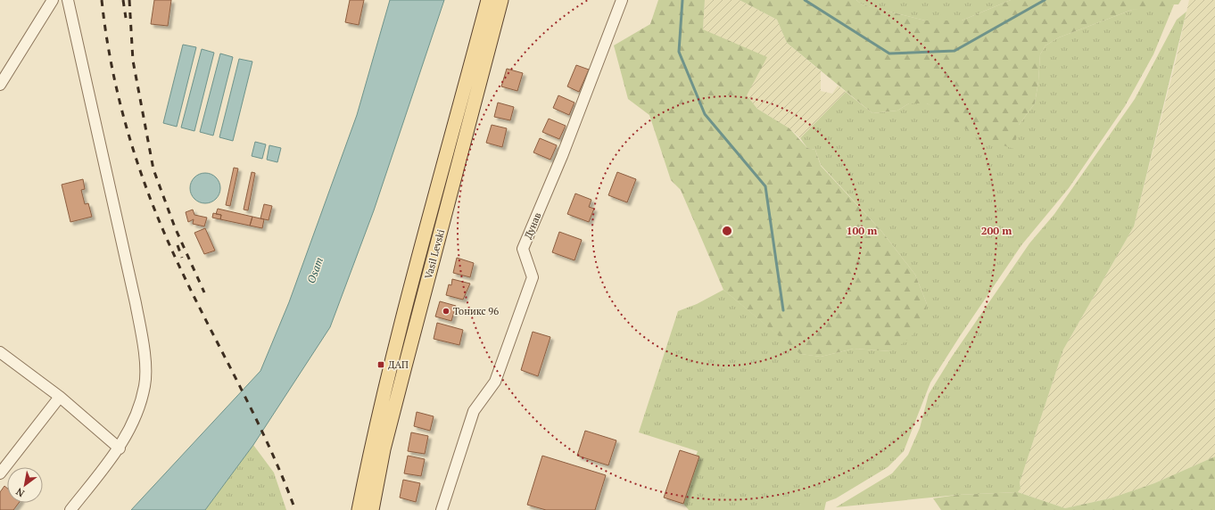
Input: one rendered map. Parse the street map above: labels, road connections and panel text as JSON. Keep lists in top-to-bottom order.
{
  "streets": {
    "main road": ["Vasil Levski"],
    "street": ["Дунав"]
  },
  "water": ["Osam"],
  "places": {
    "other": ["Тоникс 96"],
    "transit": ["ДАП"]
  },
  "north": "bottom left",
  "rings": ["100 m", "200 m"]
}
